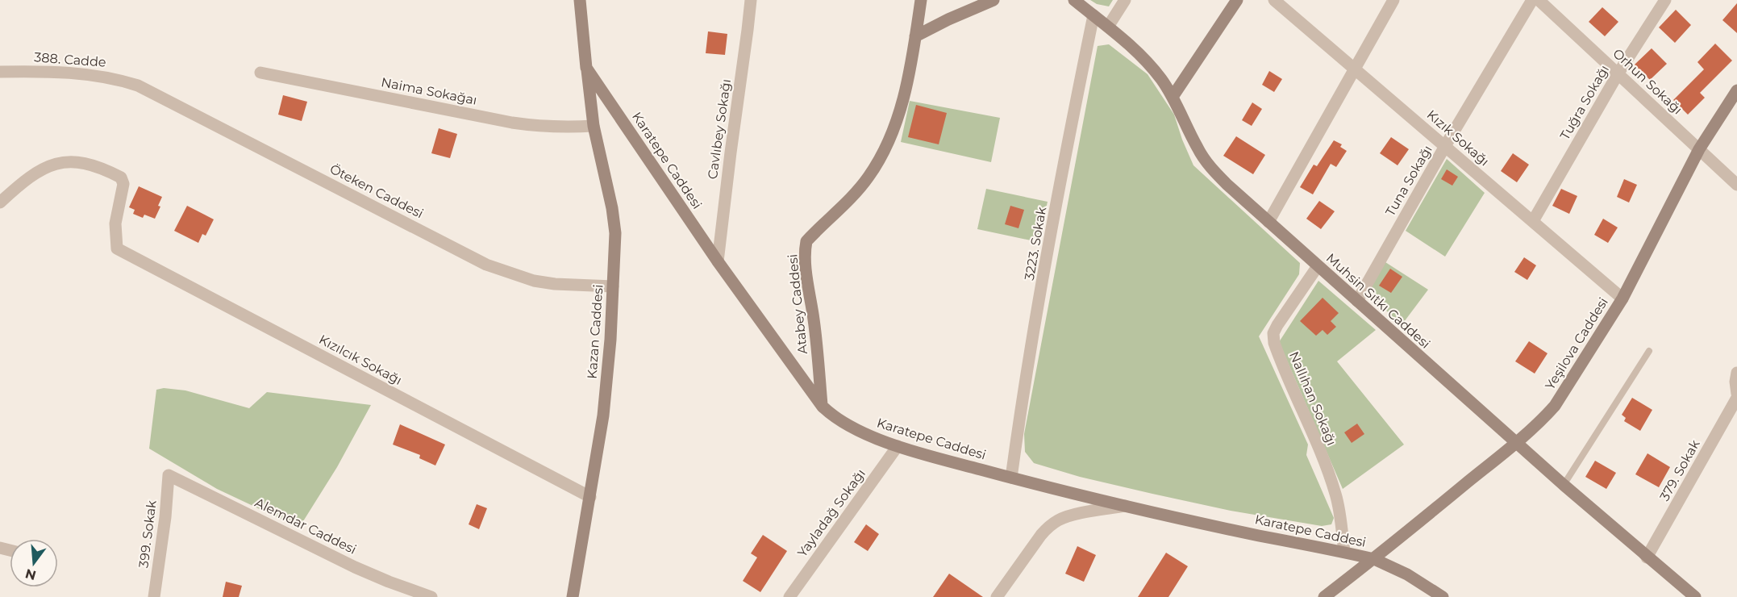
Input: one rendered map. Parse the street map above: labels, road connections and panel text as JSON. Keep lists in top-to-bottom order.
{
  "streets": {
    "street": [
      "388. Cadde",
      "Orhun Sokağı",
      "Naima Sokağaı",
      "Tuğra Sokağı",
      "Cavlıbey Sokağı",
      "Kızık Sokağı",
      "Karatepe Caddesi",
      "Tuna Sokağı",
      "Öteken Caddesi",
      "3223. Sokak",
      "Muhsin Sıtkı Caddesi",
      "Atabey Caddesi",
      "Kazan Caddesi",
      "Yeşilova Caddesi",
      "Kızılcık Sokağı",
      "Nallıhan Sokağı",
      "379. Sokak",
      "Yayladağ Sokağı",
      "Alemdar Caddesi",
      "399. Sokak"
    ]
  },
  "crossings": [
    ["388. Cadde", "Öteken Caddesi"],
    ["Orhun Sokağı", "Tuğra Sokağı"],
    ["Orhun Sokağı", "Yeşilova Caddesi"],
    ["Naima Sokağaı", "Kazan Caddesi"],
    ["Tuğra Sokağı", "Kızık Sokağı"],
    ["Cavlıbey Sokağı", "Karatepe Caddesi"],
    ["Kızık Sokağı", "Tuna Sokağı"],
    ["Kızık Sokağı", "Yeşilova Caddesi"],
    ["Karatepe Caddesi", "3223. Sokak"],
    ["Karatepe Caddesi", "Atabey Caddesi"],
    ["Karatepe Caddesi", "Kazan Caddesi"],
    ["Karatepe Caddesi", "Yeşilova Caddesi"],
    ["Karatepe Caddesi", "Nallıhan Sokağı"],
    ["Karatepe Caddesi", "Yayladağ Sokağı"],
    ["Tuna Sokağı", "Muhsin Sıtkı Caddesi"],
    ["Öteken Caddesi", "Kazan Caddesi"],
    ["3223. Sokak", "Muhsin Sıtkı Caddesi"],
    ["Muhsin Sıtkı Caddesi", "Yeşilova Caddesi"],
    ["Muhsin Sıtkı Caddesi", "Nallıhan Sokağı"],
    ["Muhsin Sıtkı Caddesi", "379. Sokak"],
    ["Kazan Caddesi", "Kızılcık Sokağı"],
    ["Alemdar Caddesi", "399. Sokak"]
  ],
  "north": "bottom"
}
